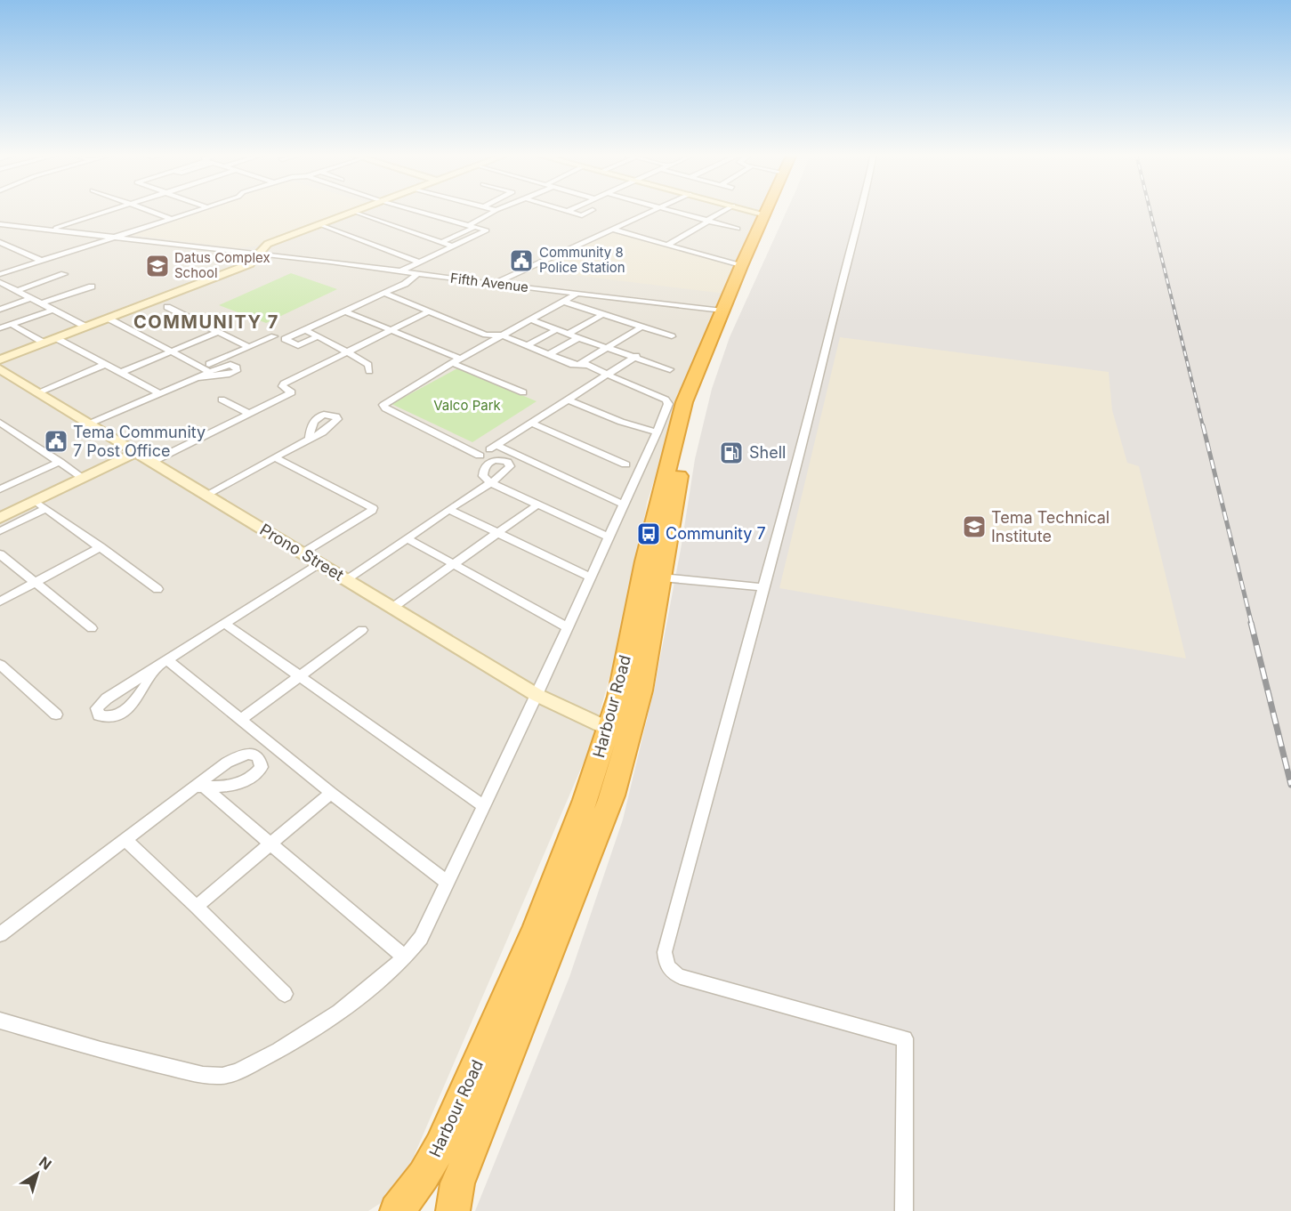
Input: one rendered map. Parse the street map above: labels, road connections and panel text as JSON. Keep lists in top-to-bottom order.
{
  "streets": {
    "highway": ["Harbour Road"],
    "street": ["Fifth Avenue", "Prono Street"]
  },
  "crossings": [
    ["Fifth Avenue", "Harbour Road"],
    ["Prono Street", "Harbour Road"]
  ],
  "districts": ["COMMUNITY 7"],
  "parks": ["Valco Park"],
  "places": {
    "public building": ["Community 8 Police Station", "Tema Community 7 Post Office"],
    "school or university": ["Datus Complex School", "Tema Technical Institute"],
    "fuel station": ["Shell"],
    "bus stop": ["Community 7"]
  },
  "north": "top right"
}
